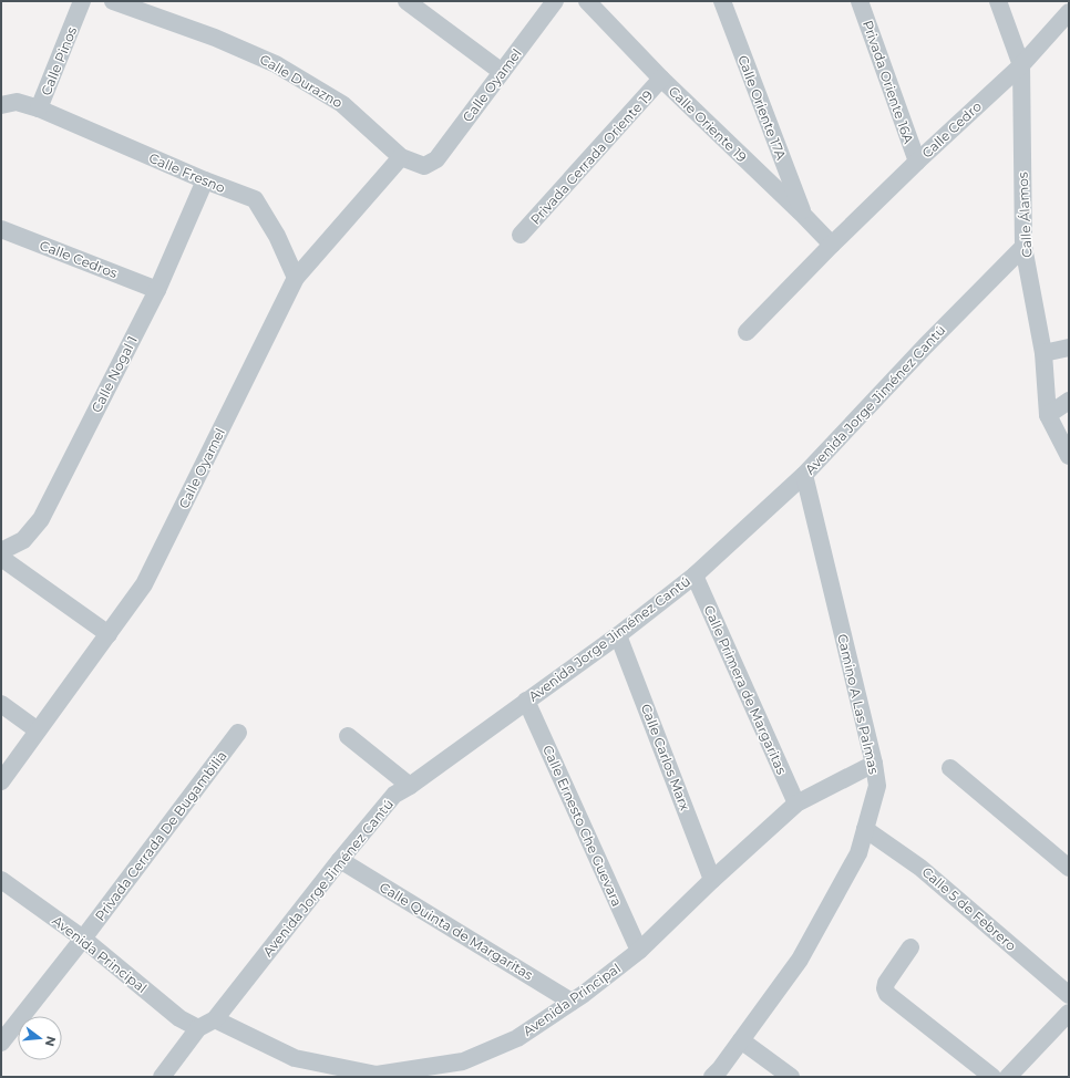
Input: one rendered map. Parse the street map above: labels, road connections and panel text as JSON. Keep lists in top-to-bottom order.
{
  "streets": {
    "street": [
      "Calle Pinos",
      "Calle Durazno",
      "Privada Oriente 16A",
      "Calle Oyamel",
      "Calle Oriente 17A",
      "Calle Oriente 19",
      "Calle Cedro",
      "Privada Cerrada Oriente 19",
      "Calle Fresno",
      "Calle Álamos",
      "Calle Cedros",
      "Calle Nogal 1",
      "Avenida Jorge Jiménez Cantú",
      "Calle Primera de Margaritas",
      "Camino A Las Palmas",
      "Calle Carlos Marx",
      "Calle Ernesto Che Guevara",
      "Privada Cerrada De Bugambilia",
      "Calle 5 de Febrero",
      "Calle Quinta de Margaritas",
      "Avenida Principal"
    ]
  },
  "crossings": [
    ["Calle Pinos", "Calle Fresno"],
    ["Calle Durazno", "Calle Oyamel"],
    ["Privada Oriente 16A", "Calle Cedro"],
    ["Calle Oyamel", "Calle Fresno"],
    ["Calle Oriente 17A", "Calle Oriente 19"],
    ["Calle Oriente 19", "Calle Cedro"],
    ["Calle Oriente 19", "Privada Cerrada Oriente 19"],
    ["Calle Cedro", "Calle Álamos"],
    ["Calle Fresno", "Calle Nogal 1"],
    ["Calle Álamos", "Avenida Jorge Jiménez Cantú"],
    ["Calle Cedros", "Calle Nogal 1"],
    ["Avenida Jorge Jiménez Cantú", "Calle Primera de Margaritas"],
    ["Avenida Jorge Jiménez Cantú", "Camino A Las Palmas"],
    ["Avenida Jorge Jiménez Cantú", "Calle Carlos Marx"],
    ["Avenida Jorge Jiménez Cantú", "Calle Ernesto Che Guevara"],
    ["Avenida Jorge Jiménez Cantú", "Calle Quinta de Margaritas"],
    ["Avenida Jorge Jiménez Cantú", "Avenida Principal"],
    ["Calle Primera de Margaritas", "Avenida Principal"],
    ["Camino A Las Palmas", "Calle 5 de Febrero"],
    ["Camino A Las Palmas", "Avenida Principal"],
    ["Calle Carlos Marx", "Avenida Principal"],
    ["Calle Ernesto Che Guevara", "Avenida Principal"],
    ["Privada Cerrada De Bugambilia", "Avenida Principal"],
    ["Calle Quinta de Margaritas", "Avenida Principal"]
  ],
  "north": "right"
}
